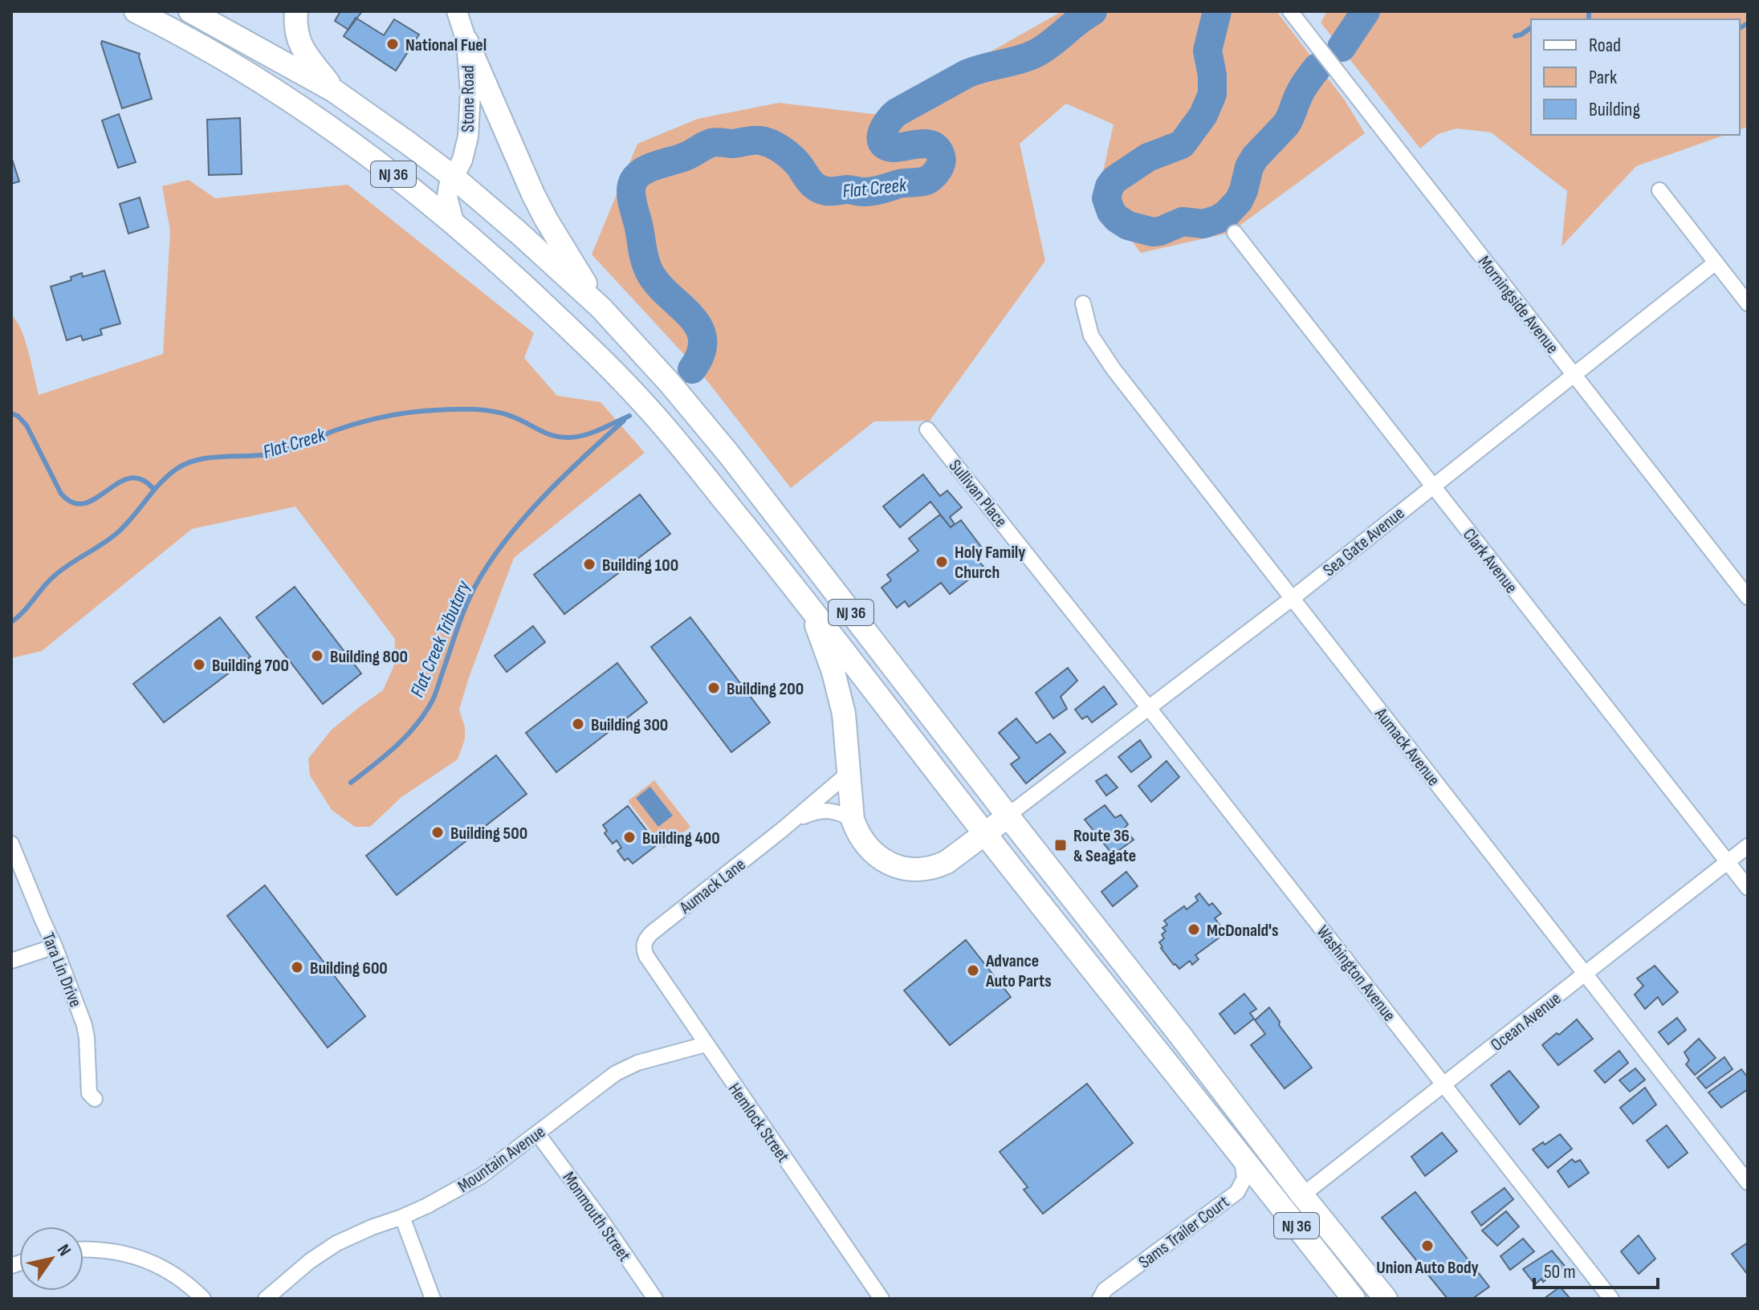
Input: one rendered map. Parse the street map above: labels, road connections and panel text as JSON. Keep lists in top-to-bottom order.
{
  "streets": {
    "highway": ["NJ 36"],
    "main road": ["Stone Road"],
    "street": [
      "Morningside Avenue",
      "Sullivan Place",
      "Sea Gate Avenue",
      "Clark Avenue",
      "Aumack Avenue",
      "Aumack Lane",
      "Tara Lin Drive",
      "Washington Avenue",
      "Ocean Avenue",
      "Hemlock Street",
      "Mountain Avenue",
      "Monmouth Street",
      "Sams Trailer Court"
    ]
  },
  "crossings": [
    ["Stone Road", "NJ 36"],
    ["NJ 36", "Sea Gate Avenue"],
    ["NJ 36", "Ocean Avenue"],
    ["NJ 36", "Sams Trailer Court"],
    ["Morningside Avenue", "Sea Gate Avenue"],
    ["Sullivan Place", "Washington Avenue"],
    ["Sea Gate Avenue", "Clark Avenue"],
    ["Sea Gate Avenue", "Aumack Avenue"],
    ["Sea Gate Avenue", "Washington Avenue"],
    ["Clark Avenue", "Ocean Avenue"],
    ["Aumack Avenue", "Ocean Avenue"],
    ["Aumack Lane", "Hemlock Street"],
    ["Washington Avenue", "Ocean Avenue"],
    ["Hemlock Street", "Mountain Avenue"],
    ["Mountain Avenue", "Monmouth Street"]
  ],
  "water": ["Flat Creek", "Flat Creek Tributary"],
  "places": {
    "other": [
      "National Fuel",
      "Holy Family Church",
      "Building 100",
      "Building 800",
      "Building 700",
      "Building 200",
      "Building 300",
      "Building 500",
      "Building 400",
      "McDonald's",
      "Building 600",
      "Advance Auto Parts",
      "Union Auto Body"
    ],
    "transit": ["Route 36 & Seagate"]
  },
  "legend": ["Road", "Park", "Building"],
  "scale_bar": "50 m",
  "north": "top right"
}
